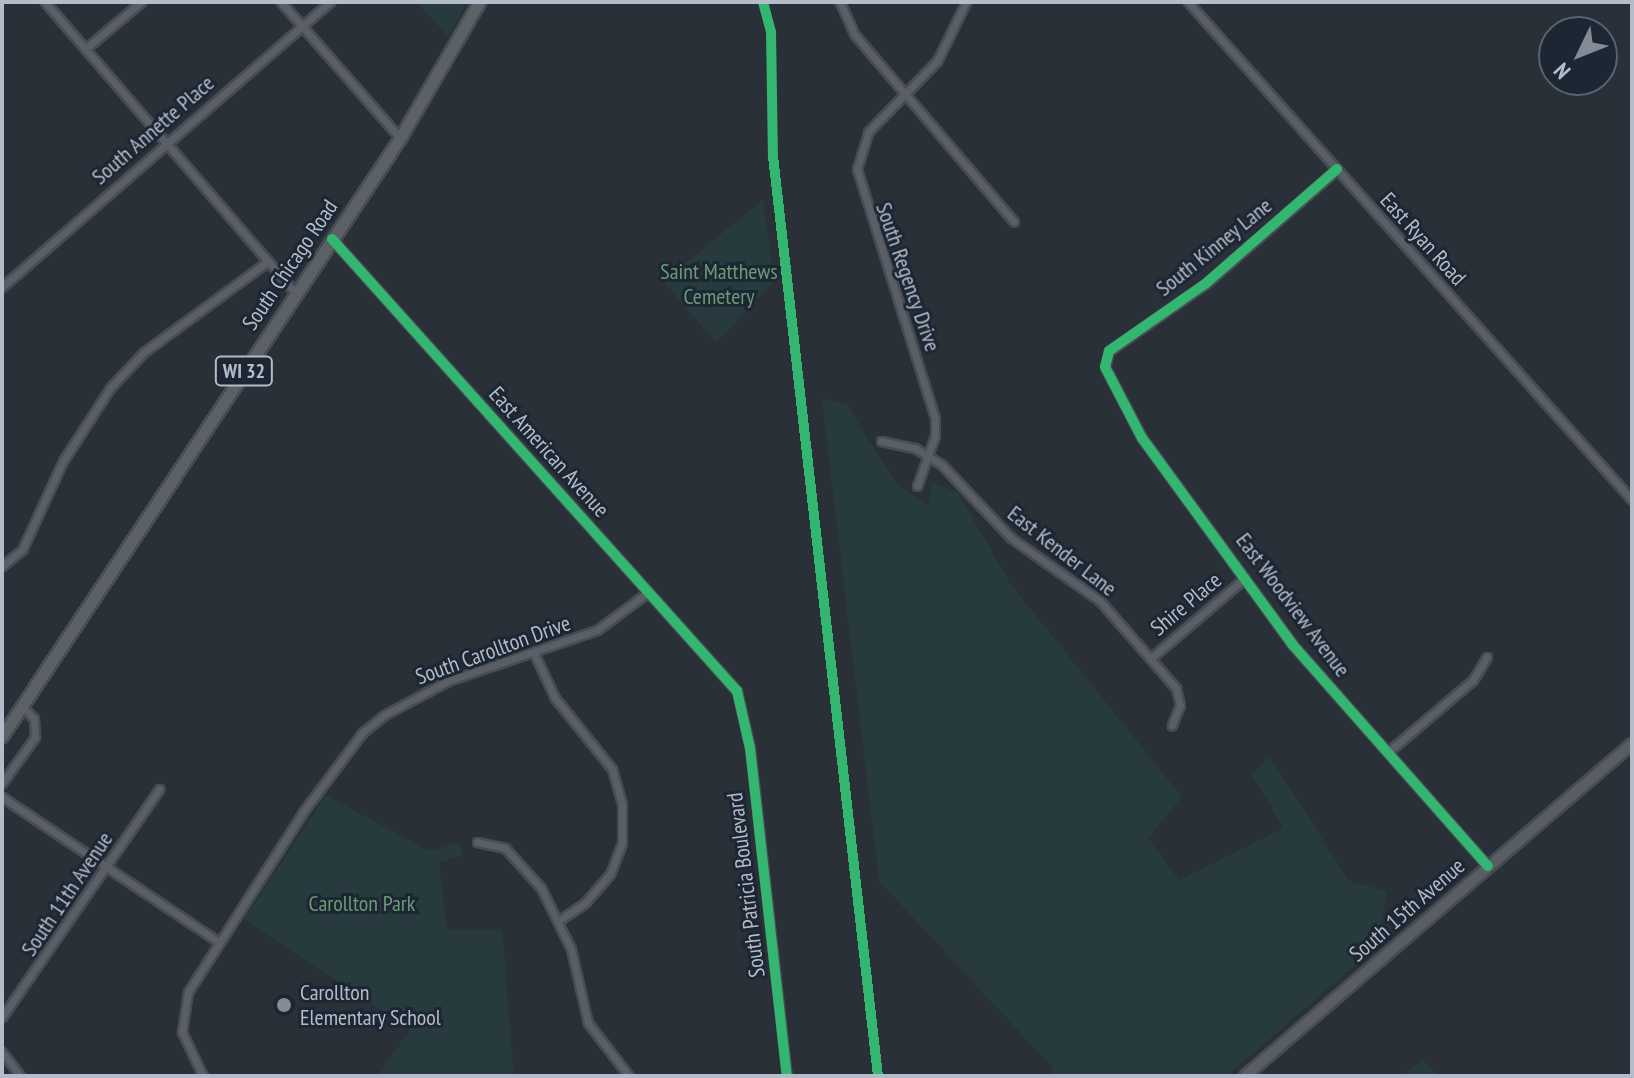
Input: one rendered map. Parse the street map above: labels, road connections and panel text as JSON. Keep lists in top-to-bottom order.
{
  "streets": {
    "main road": ["South Chicago Road", "WI 32"],
    "street": [
      "South Annette Place",
      "East Ryan Road",
      "South Kinney Lane",
      "South Regency Drive",
      "East American Avenue",
      "East Kender Lane",
      "Shire Place",
      "East Woodview Avenue",
      "South Carollton Drive",
      "South Patricia Boulevard",
      "South 11th Avenue",
      "South 15th Avenue"
    ]
  },
  "crossings": [
    ["East Ryan Road", "South Kinney Lane"],
    ["South Kinney Lane", "East Woodview Avenue"],
    ["South Chicago Road", "East American Avenue"],
    ["South Regency Drive", "East Kender Lane"],
    ["East American Avenue", "South Carollton Drive"],
    ["East American Avenue", "South Patricia Boulevard"],
    ["East Kender Lane", "Shire Place"],
    ["Shire Place", "East Woodview Avenue"],
    ["East Woodview Avenue", "South 15th Avenue"]
  ],
  "parks": ["Saint Matthews Cemetery", "Carollton Park"],
  "places": ["Carollton Elementary School"],
  "north": "bottom left"
}
